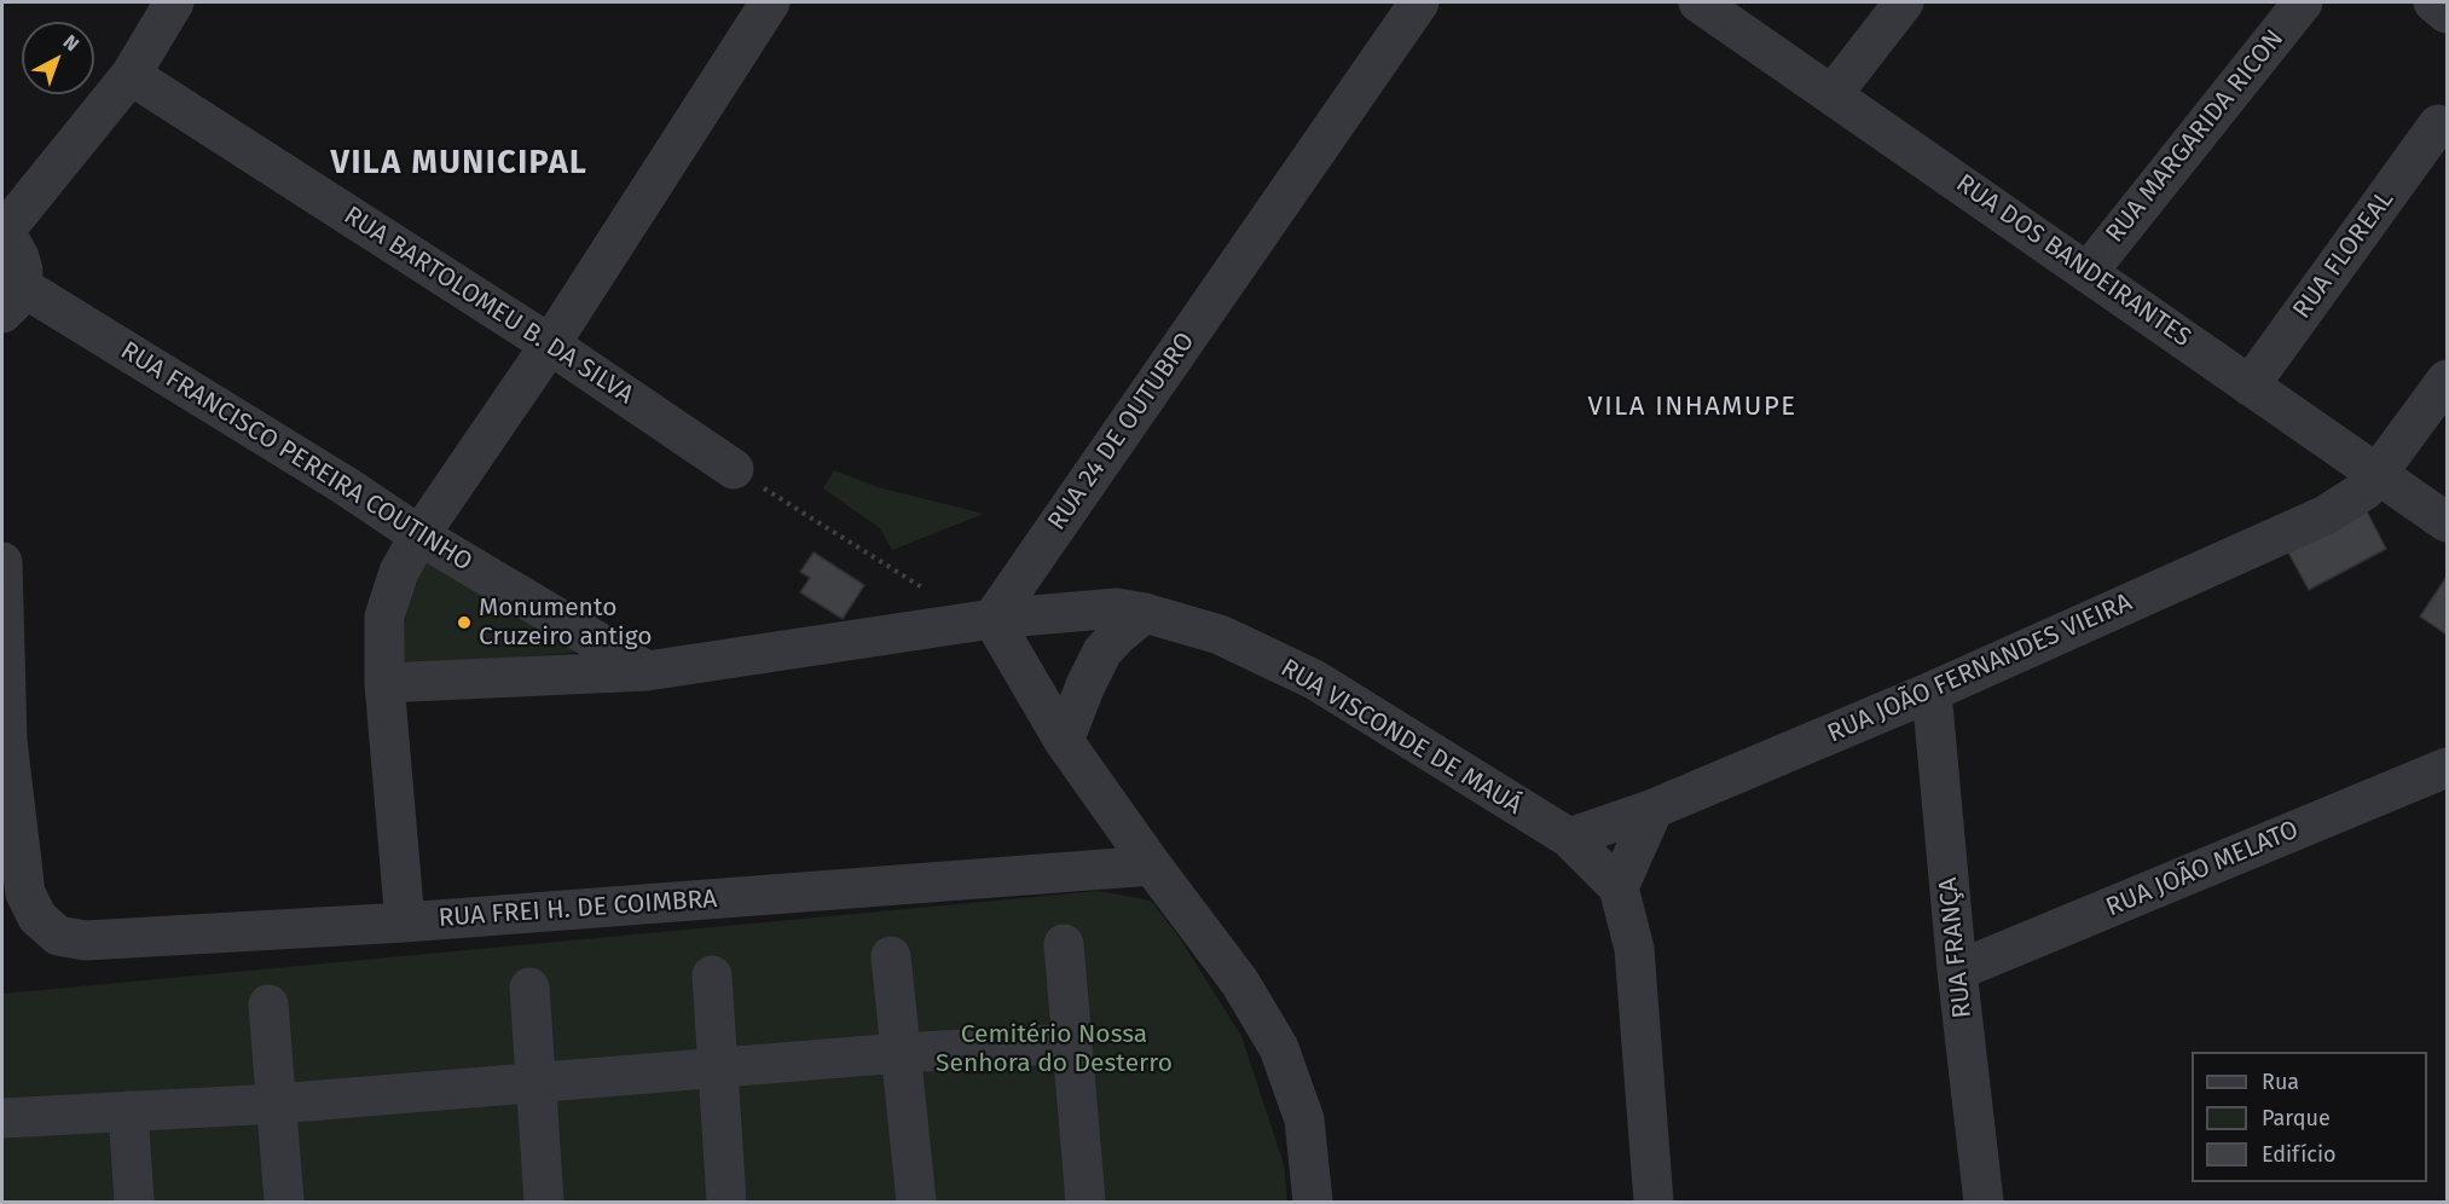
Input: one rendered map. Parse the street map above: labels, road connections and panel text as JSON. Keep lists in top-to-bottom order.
{
  "streets": {
    "street": [
      "RUA MARGARIDA RICON",
      "RUA FLOREAL",
      "RUA DOS BANDEIRANTES",
      "RUA BARTOLOMEU B. DA SILVA",
      "RUA 24 DE OUTUBRO",
      "RUA FRANCISCO PEREIRA COUTINHO",
      "RUA JOÃO FERNANDES VIEIRA",
      "RUA VISCONDE DE MAUÁ",
      "RUA JOÃO MELATO",
      "RUA FREI H. DE COIMBRA",
      "RUA FRANÇA"
    ]
  },
  "crossings": [
    ["RUA MARGARIDA RICON", "RUA DOS BANDEIRANTES"],
    ["RUA FLOREAL", "RUA DOS BANDEIRANTES"],
    ["RUA DOS BANDEIRANTES", "RUA JOÃO FERNANDES VIEIRA"],
    ["RUA 24 DE OUTUBRO", "RUA VISCONDE DE MAUÁ"],
    ["RUA FRANCISCO PEREIRA COUTINHO", "RUA VISCONDE DE MAUÁ"],
    ["RUA JOÃO FERNANDES VIEIRA", "RUA VISCONDE DE MAUÁ"],
    ["RUA JOÃO FERNANDES VIEIRA", "RUA FRANÇA"],
    ["RUA JOÃO MELATO", "RUA FRANÇA"]
  ],
  "districts": ["VILA MUNICIPAL", "VILA INHAMUPE"],
  "parks": ["Cemitério Nossa Senhora do Desterro"],
  "places": ["Monumento Cruzeiro antigo"],
  "legend": ["Rua", "Parque", "Edifício"],
  "north": "top right"
}
